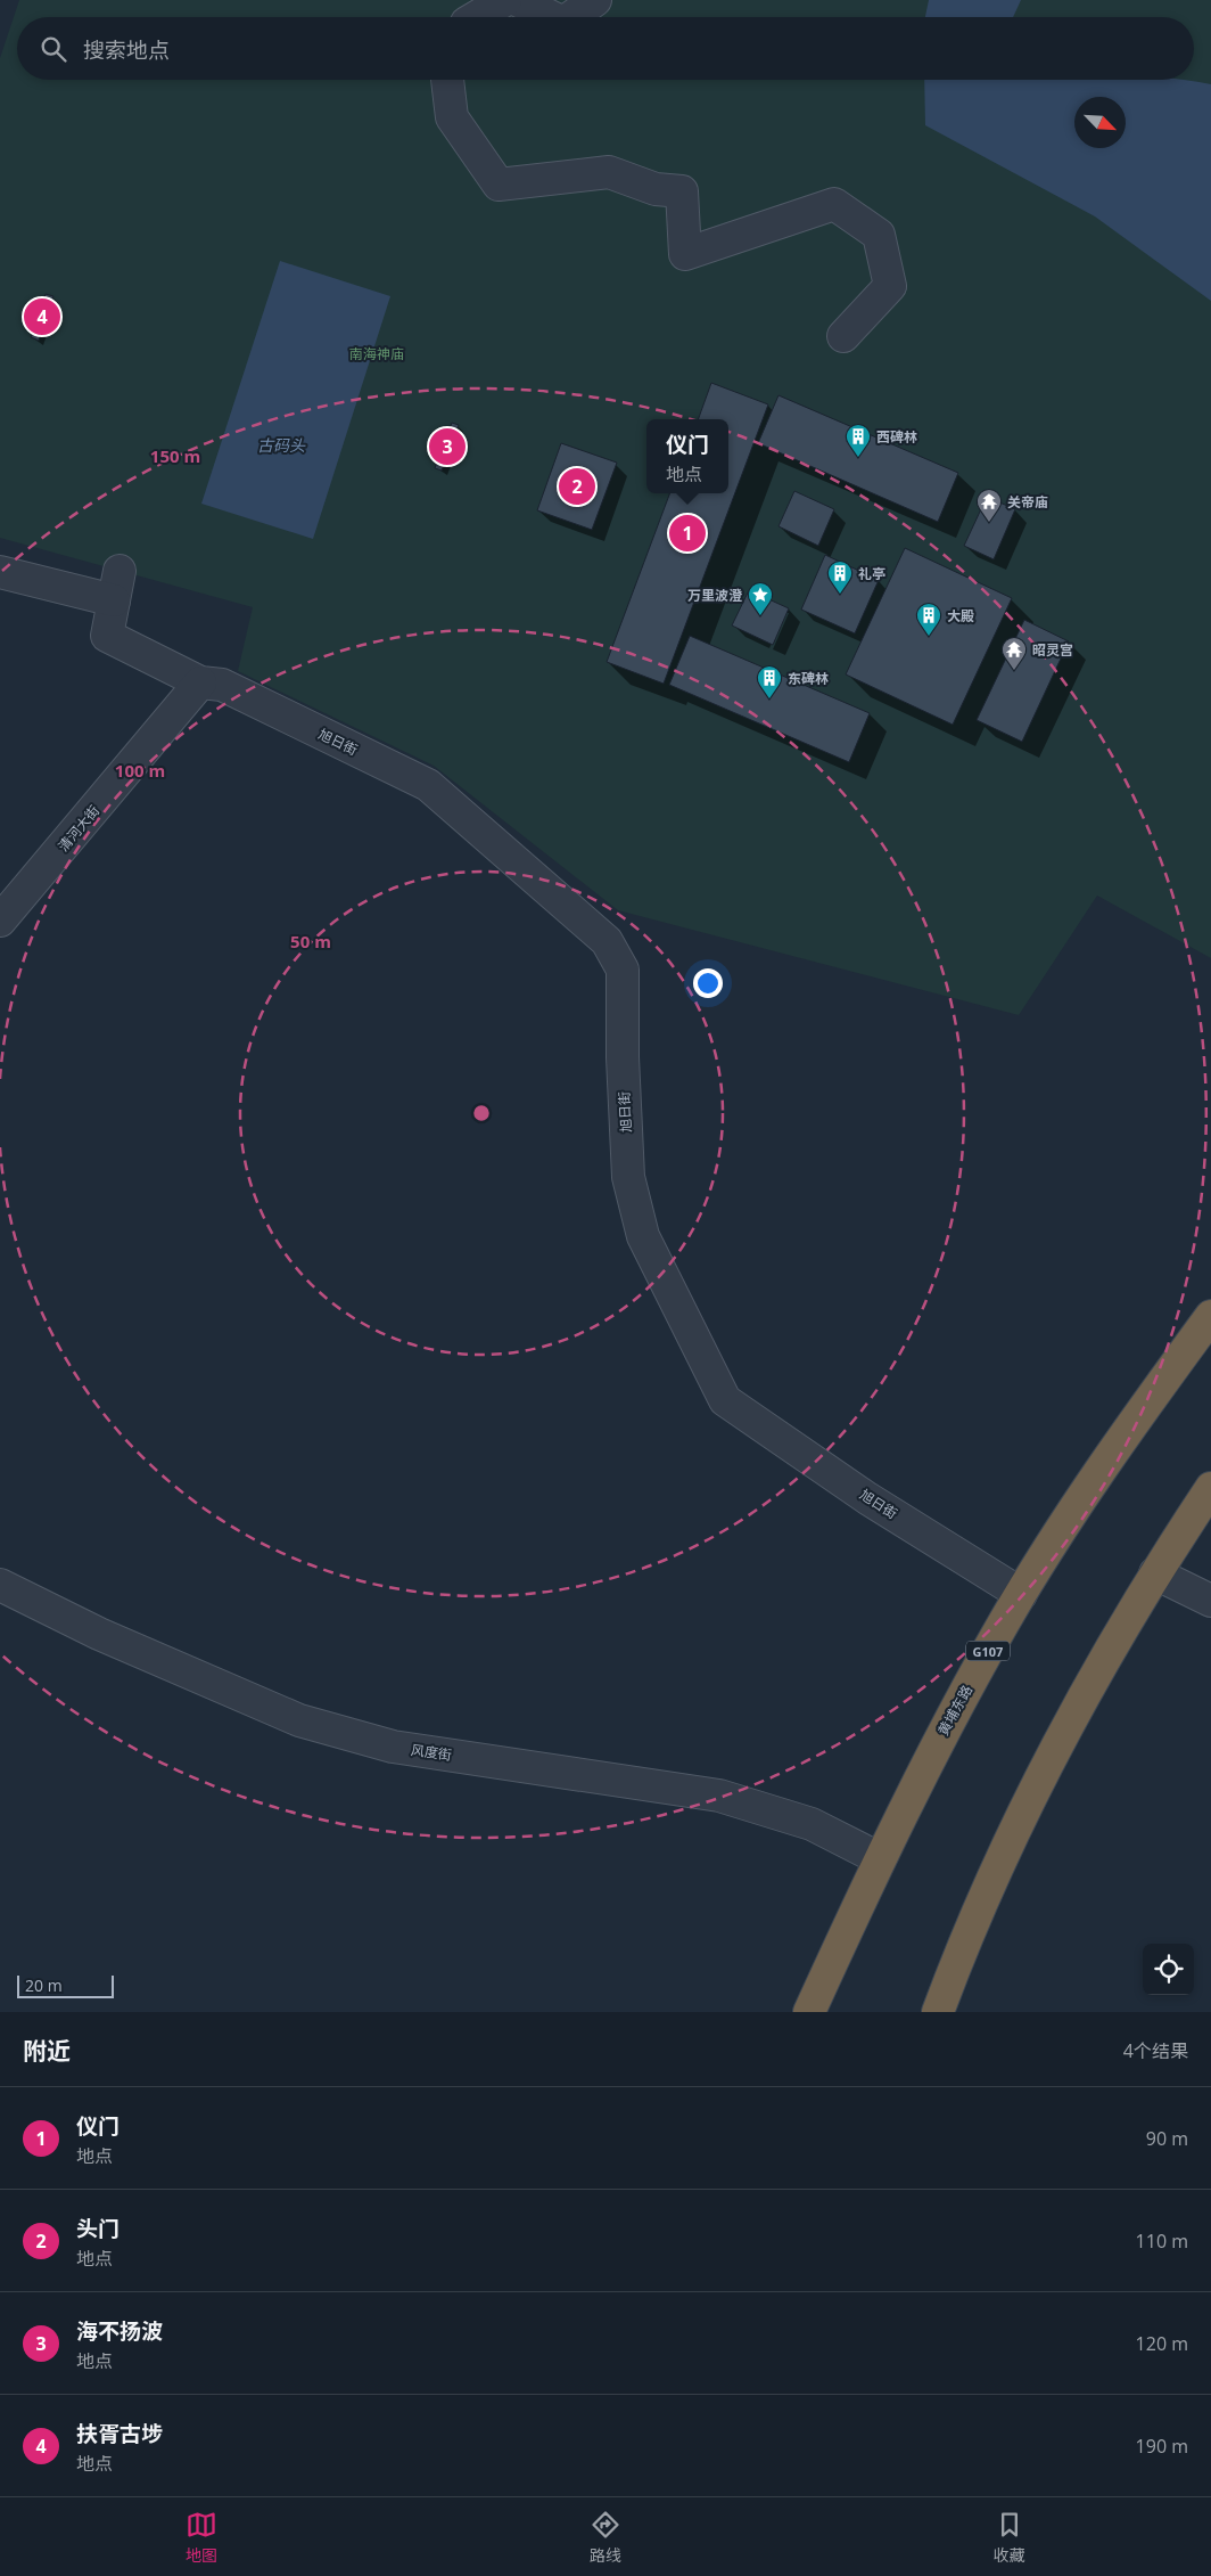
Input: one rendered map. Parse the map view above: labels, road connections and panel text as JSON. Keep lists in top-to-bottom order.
{
  "streets": {
    "highway": ["G107", "黄埔东路"],
    "street": ["旭日街", "清河大街", "风度街"]
  },
  "crossings": [
    ["旭日街", "清河大街"],
    ["旭日街", "黄埔东路"],
    ["黄埔东路", "风度街"]
  ],
  "water": ["古码头"],
  "parks": ["南海神庙"],
  "places": {
    "building": [
      "西碑林",
      "礼亭",
      "大殿",
      "东碑林"
    ],
    "temple": ["关帝庙", "昭灵宫"],
    "place": ["万里波澄"]
  },
  "scale_bar": "20 m",
  "north": "bottom right",
  "page": {
    "search": "搜索地点",
    "pins": [
      "4",
      "3",
      "2",
      "1"
    ],
    "popup": ["仪门", "地点"],
    "scale": "20 m",
    "heading": ["附近", "4个结果"],
    "list": [
      {
        "mark": "1",
        "name": "仪门",
        "note": "地点",
        "value": "90 m"
      },
      {
        "mark": "2",
        "name": "头门",
        "note": "地点",
        "value": "110 m"
      },
      {
        "mark": "3",
        "name": "海不扬波",
        "note": "地点",
        "value": "120 m"
      },
      {
        "mark": "4",
        "name": "扶胥古埗",
        "note": "地点",
        "value": "190 m"
      }
    ],
    "nav": ["地图", "路线", "收藏"]
  },
  "rings": ["150 m", "100 m", "50 m"]
}
